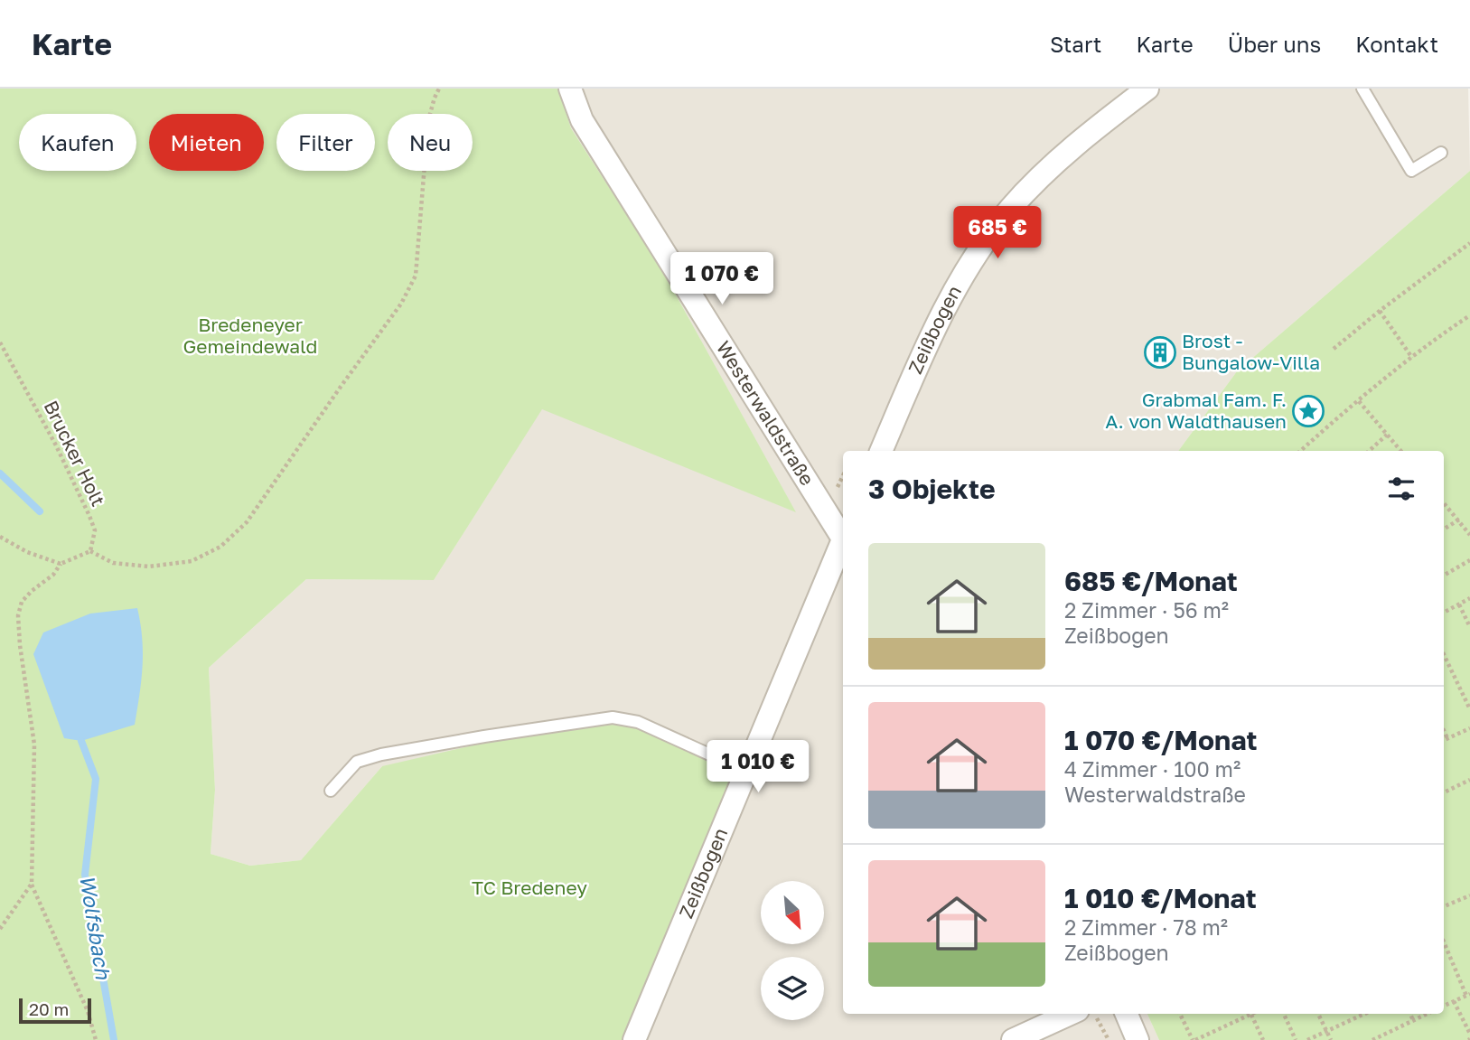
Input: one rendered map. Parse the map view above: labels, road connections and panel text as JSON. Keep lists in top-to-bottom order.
{
  "streets": {
    "street": ["Zeißbogen", "Westerwaldstraße"],
    "path": ["Brucker Holt"]
  },
  "water": ["Wolfsbach"],
  "parks": ["Bredeneyer Gemeindewald", "TC Bredeney"],
  "places": {
    "building": ["Brost - Bungalow-Villa"],
    "place": ["Grabmal Fam. F. A. von Waldthausen"]
  },
  "scale_bar": "20 m",
  "north": "bottom right",
  "page": {
    "header": "Karte",
    "nav": [
      "Start",
      "Karte",
      "Über uns",
      "Kontakt"
    ],
    "chip": [
      "Kaufen",
      "Mieten",
      "Filter",
      "Neu"
    ],
    "price": ["685 €", "1 070 €", "1 010 €"],
    "heading": "3 Objekte",
    "list": [
      {
        "name": "685 €/Monat",
        "note": "2 Zimmer · 56 m² · Zeißbogen"
      },
      {
        "name": "1 070 €/Monat",
        "note": "4 Zimmer · 100 m² · Westerwaldstraße"
      },
      {
        "name": "1 010 €/Monat",
        "note": "2 Zimmer · 78 m² · Zeißbogen"
      }
    ],
    "scale": "20 m"
  }
}
